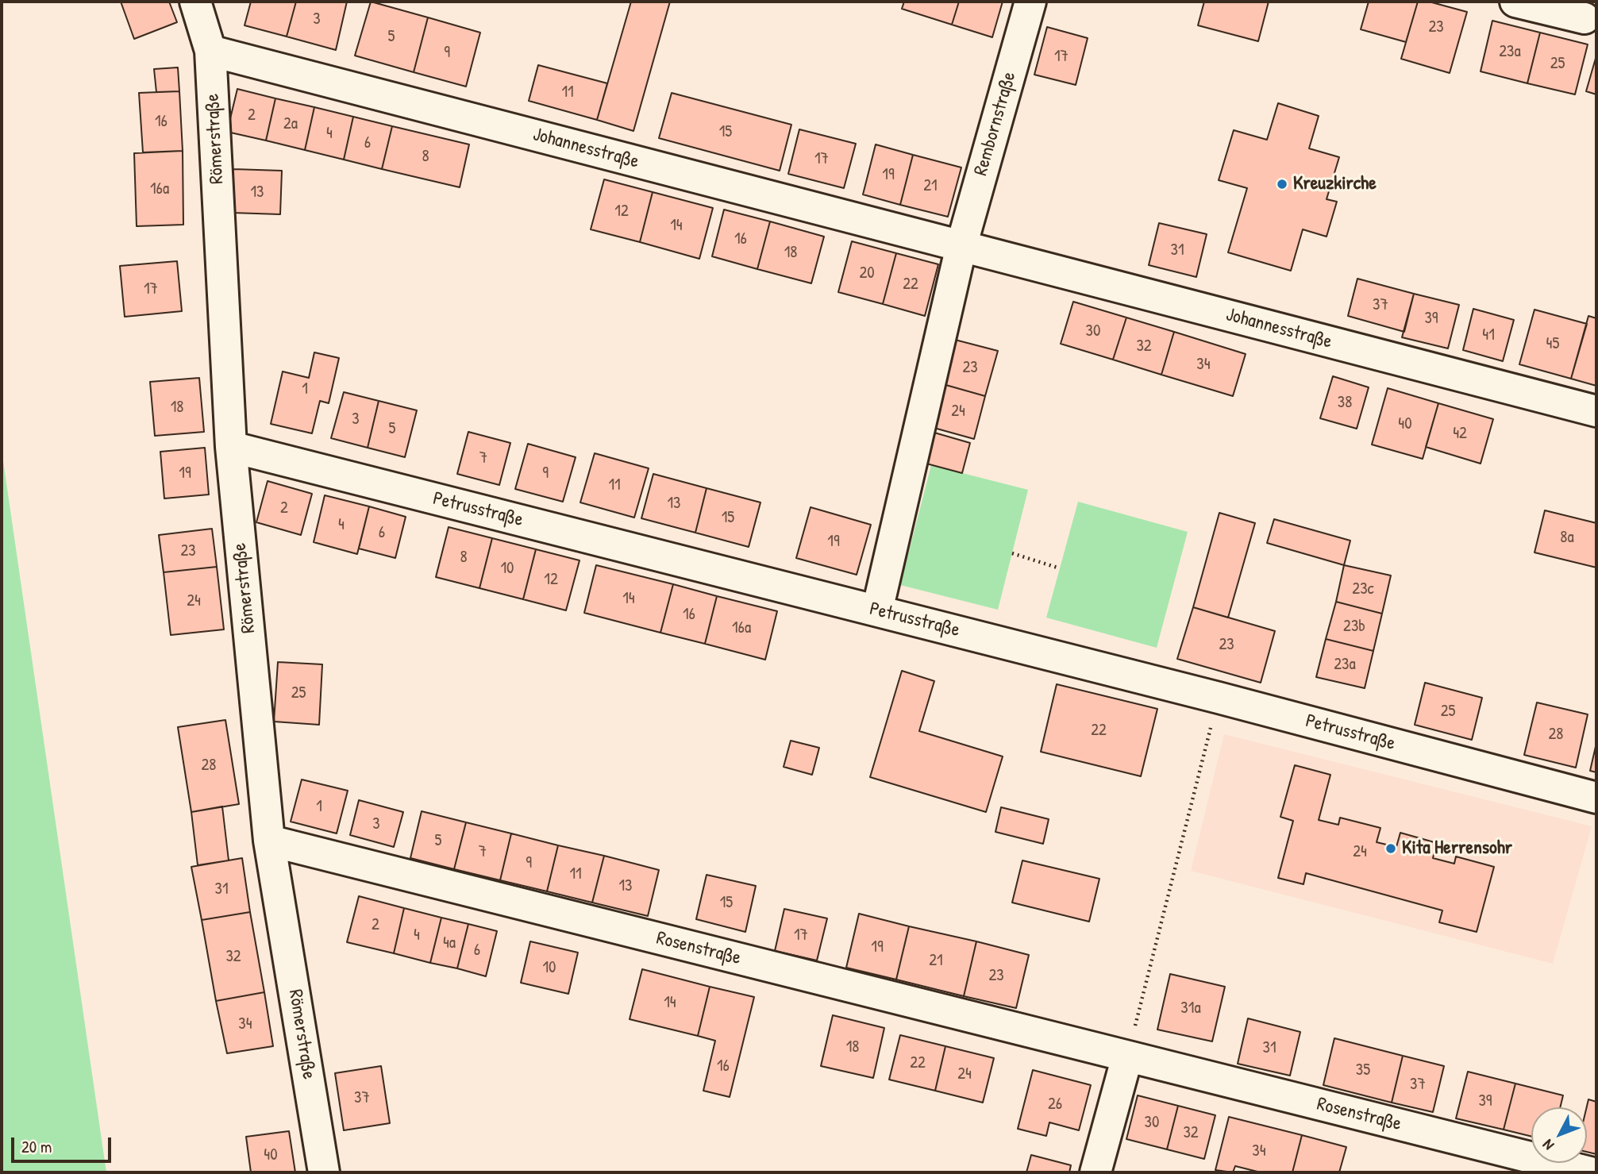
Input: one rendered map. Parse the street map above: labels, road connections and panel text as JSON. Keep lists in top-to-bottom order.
{
  "streets": {
    "street": [
      "Rembornstraße",
      "Römerstraße",
      "Johannesstraße",
      "Petrusstraße",
      "Rosenstraße"
    ]
  },
  "crossings": [
    ["Rembornstraße", "Johannesstraße"],
    ["Römerstraße", "Johannesstraße"],
    ["Römerstraße", "Petrusstraße"],
    ["Römerstraße", "Rosenstraße"]
  ],
  "places": ["Kreuzkirche", "Kita Herrensohr"],
  "house_numbers": [
    "3",
    "23",
    "5",
    "23a",
    "9",
    "17",
    "25",
    "11",
    "2",
    "16",
    "2a",
    "15",
    "4",
    "6",
    "8",
    "17",
    "19",
    "21",
    "16a",
    "13",
    "12",
    "14",
    "16",
    "31",
    "18",
    "20",
    "22",
    "17",
    "37",
    "39",
    "30",
    "41",
    "45",
    "32",
    "34",
    "23",
    "1",
    "38",
    "18",
    "24",
    "3",
    "40",
    "5",
    "42",
    "7",
    "19",
    "9",
    "11",
    "13",
    "2",
    "15",
    "4",
    "6",
    "8a",
    "19",
    "23",
    "8",
    "10",
    "12",
    "23c",
    "14",
    "24",
    "16",
    "23b",
    "16a",
    "23",
    "23a",
    "25",
    "25",
    "22",
    "28",
    "28",
    "1",
    "3",
    "5",
    "7",
    "24",
    "9",
    "11",
    "13",
    "31",
    "15",
    "2",
    "4",
    "17",
    "4a",
    "19",
    "6",
    "32",
    "21",
    "10",
    "23",
    "14",
    "31a",
    "34",
    "18",
    "31",
    "22",
    "16",
    "35",
    "24",
    "37",
    "37",
    "39",
    "26",
    "30",
    "32",
    "34",
    "40"
  ],
  "scale_bar": "20 m",
  "north": "bottom left"
}
